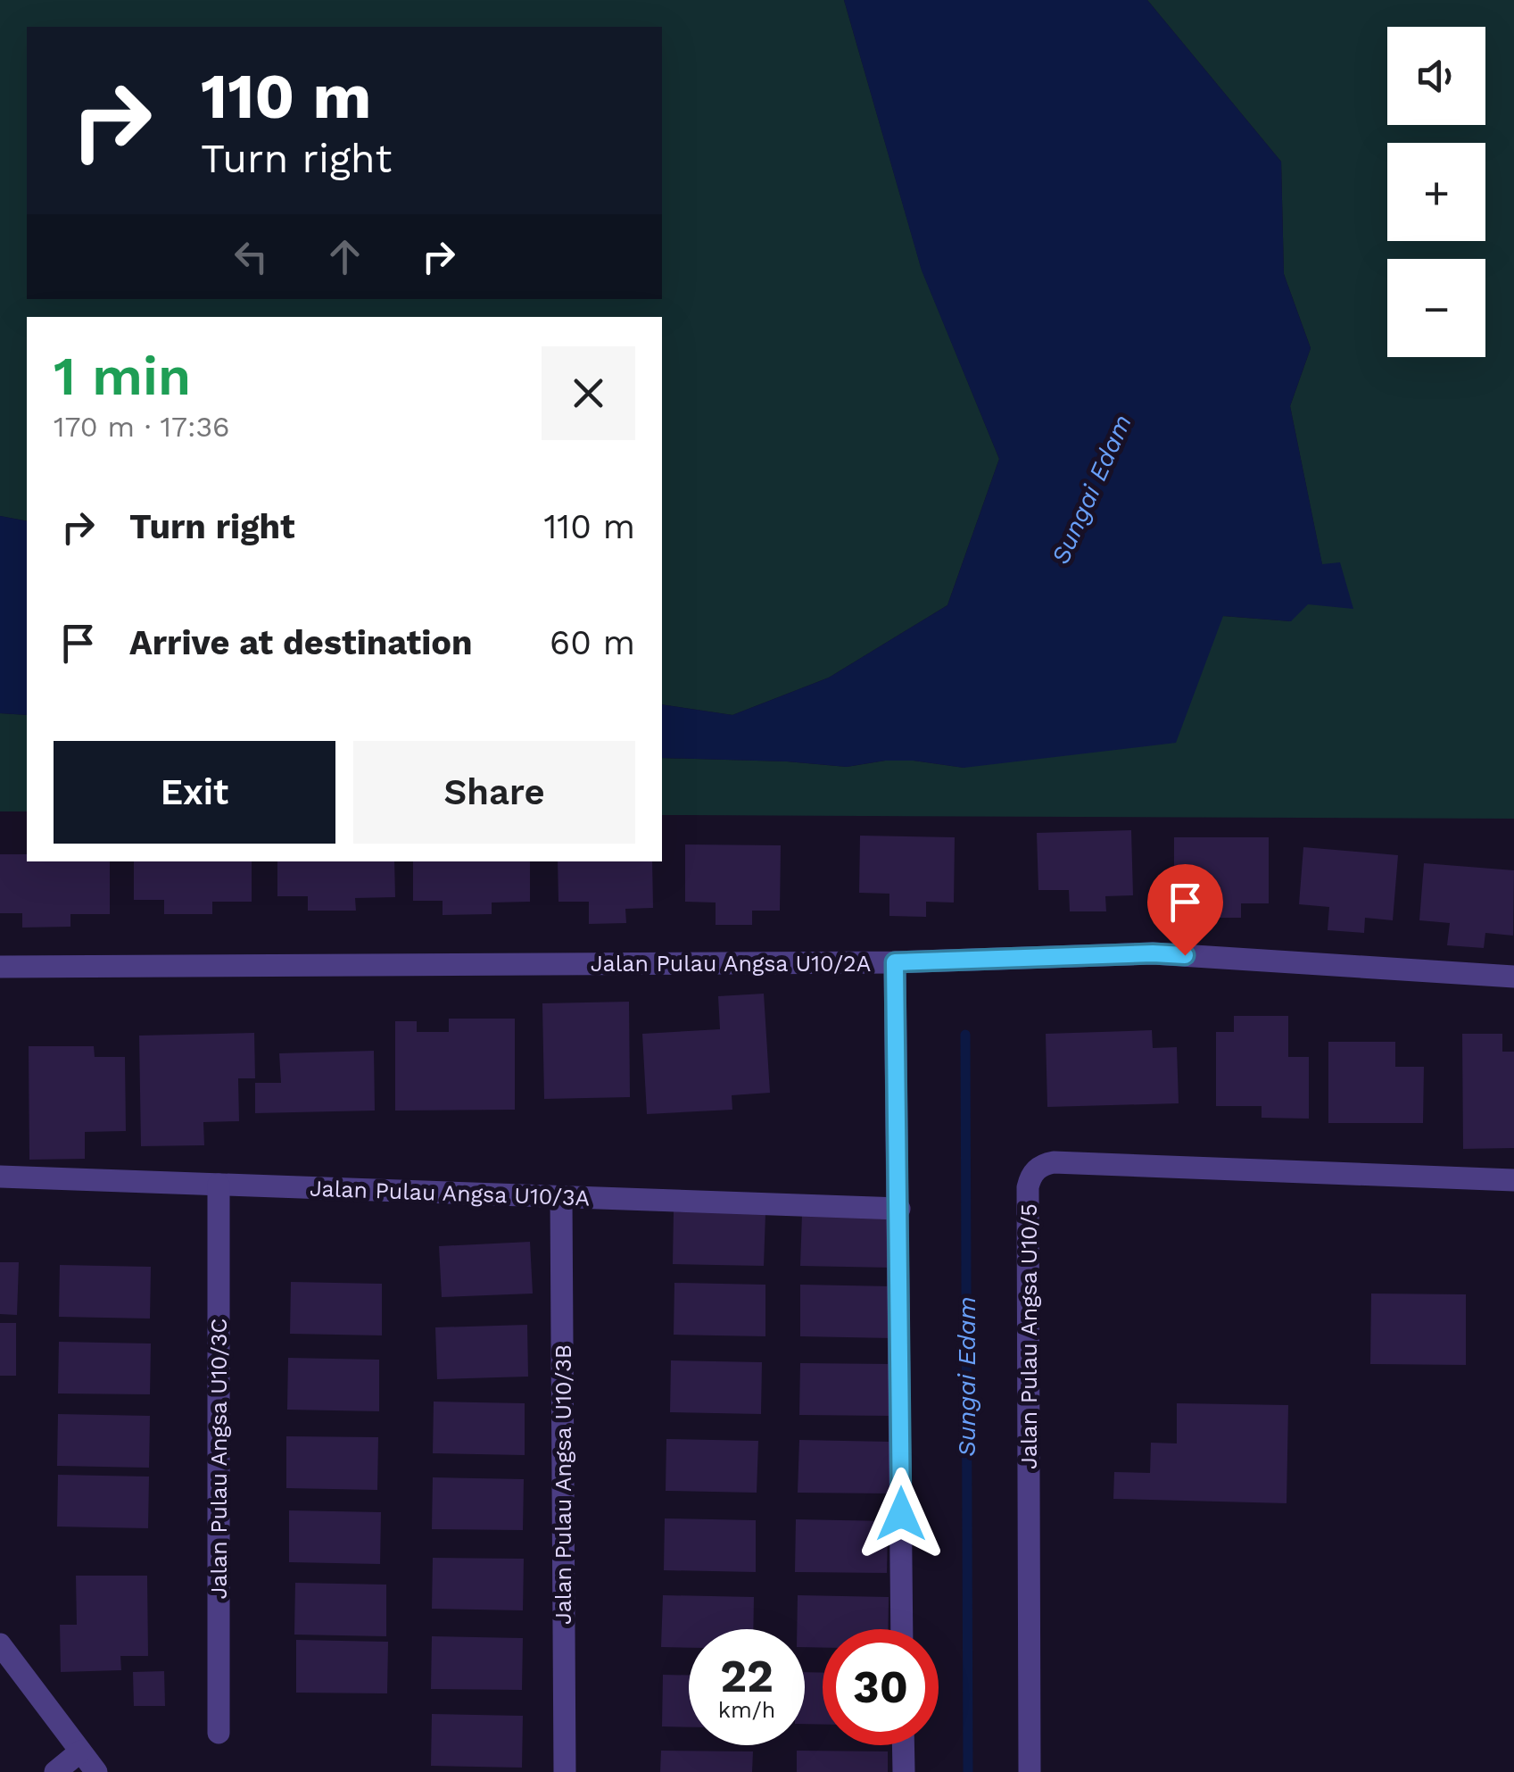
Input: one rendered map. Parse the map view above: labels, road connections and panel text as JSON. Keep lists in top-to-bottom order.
{
  "streets": {
    "street": [
      "Jalan Pulau Angsa U10/2A",
      "Jalan Pulau Angsa U10/3A",
      "Jalan Pulau Angsa U10/5",
      "Jalan Pulau Angsa U10/3C",
      "Jalan Pulau Angsa U10/3B"
    ]
  },
  "crossings": [
    ["Jalan Pulau Angsa U10/3A", "Jalan Pulau Angsa U10/3C"],
    ["Jalan Pulau Angsa U10/3A", "Jalan Pulau Angsa U10/3B"]
  ],
  "water": ["Sungai Edam"],
  "page": {
    "map_buttons": ["+", "−"],
    "turn": ["110 m", "Turn right"],
    "heading": ["1 min", "170 m · 17:36"],
    "list": [
      {
        "name": "Turn right",
        "value": "110 m"
      },
      {
        "name": "Arrive at destination",
        "value": "60 m"
      }
    ],
    "buttons": ["Exit", "Share"],
    "speed": "22 km/h",
    "limit": "30"
  }
}
